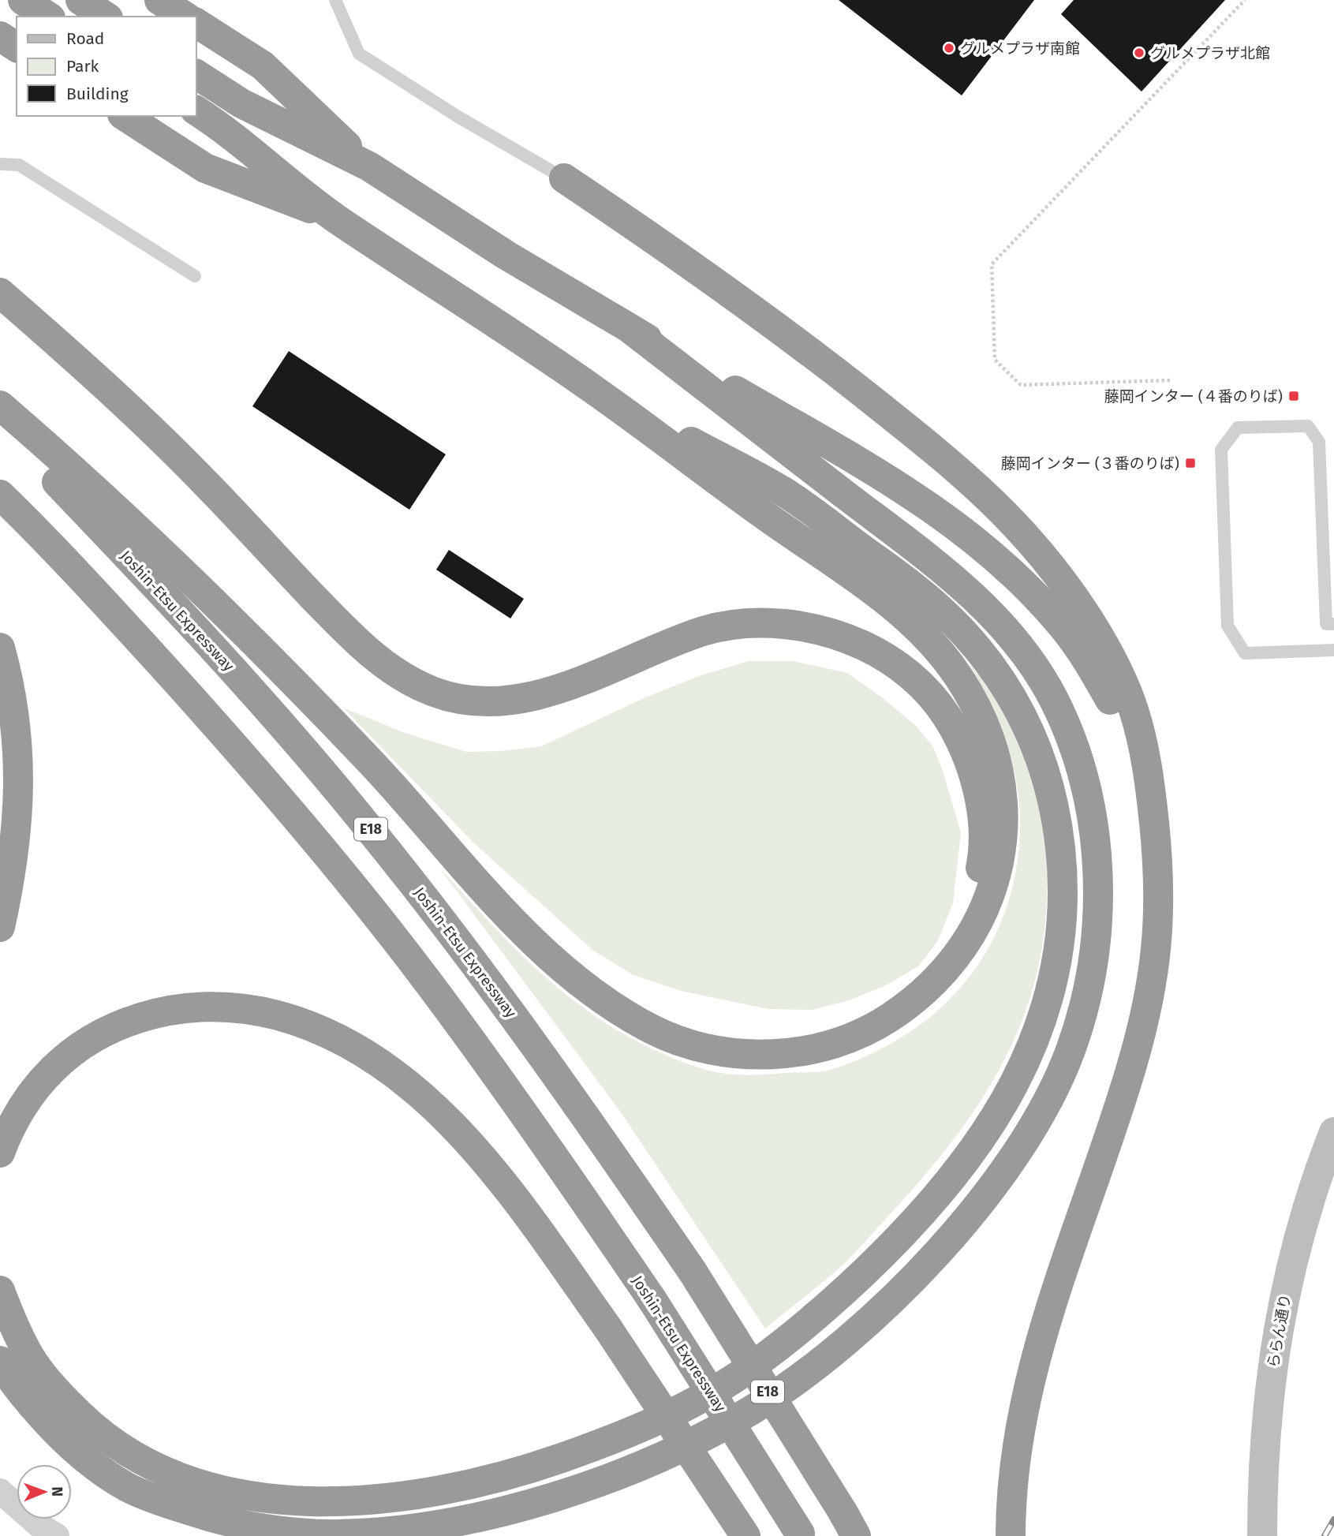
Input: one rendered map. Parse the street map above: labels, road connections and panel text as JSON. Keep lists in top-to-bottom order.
{
  "streets": {
    "highway": ["Joshin-Etsu Expressway", "E18"],
    "street": ["ららん通り"]
  },
  "places": {
    "other": ["グルメプラザ南館", "グルメプラザ北館"],
    "transit": ["藤岡インター (４番のりば)", "藤岡インター (３番のりば)"]
  },
  "legend": ["Road", "Park", "Building"],
  "north": "right"
}
